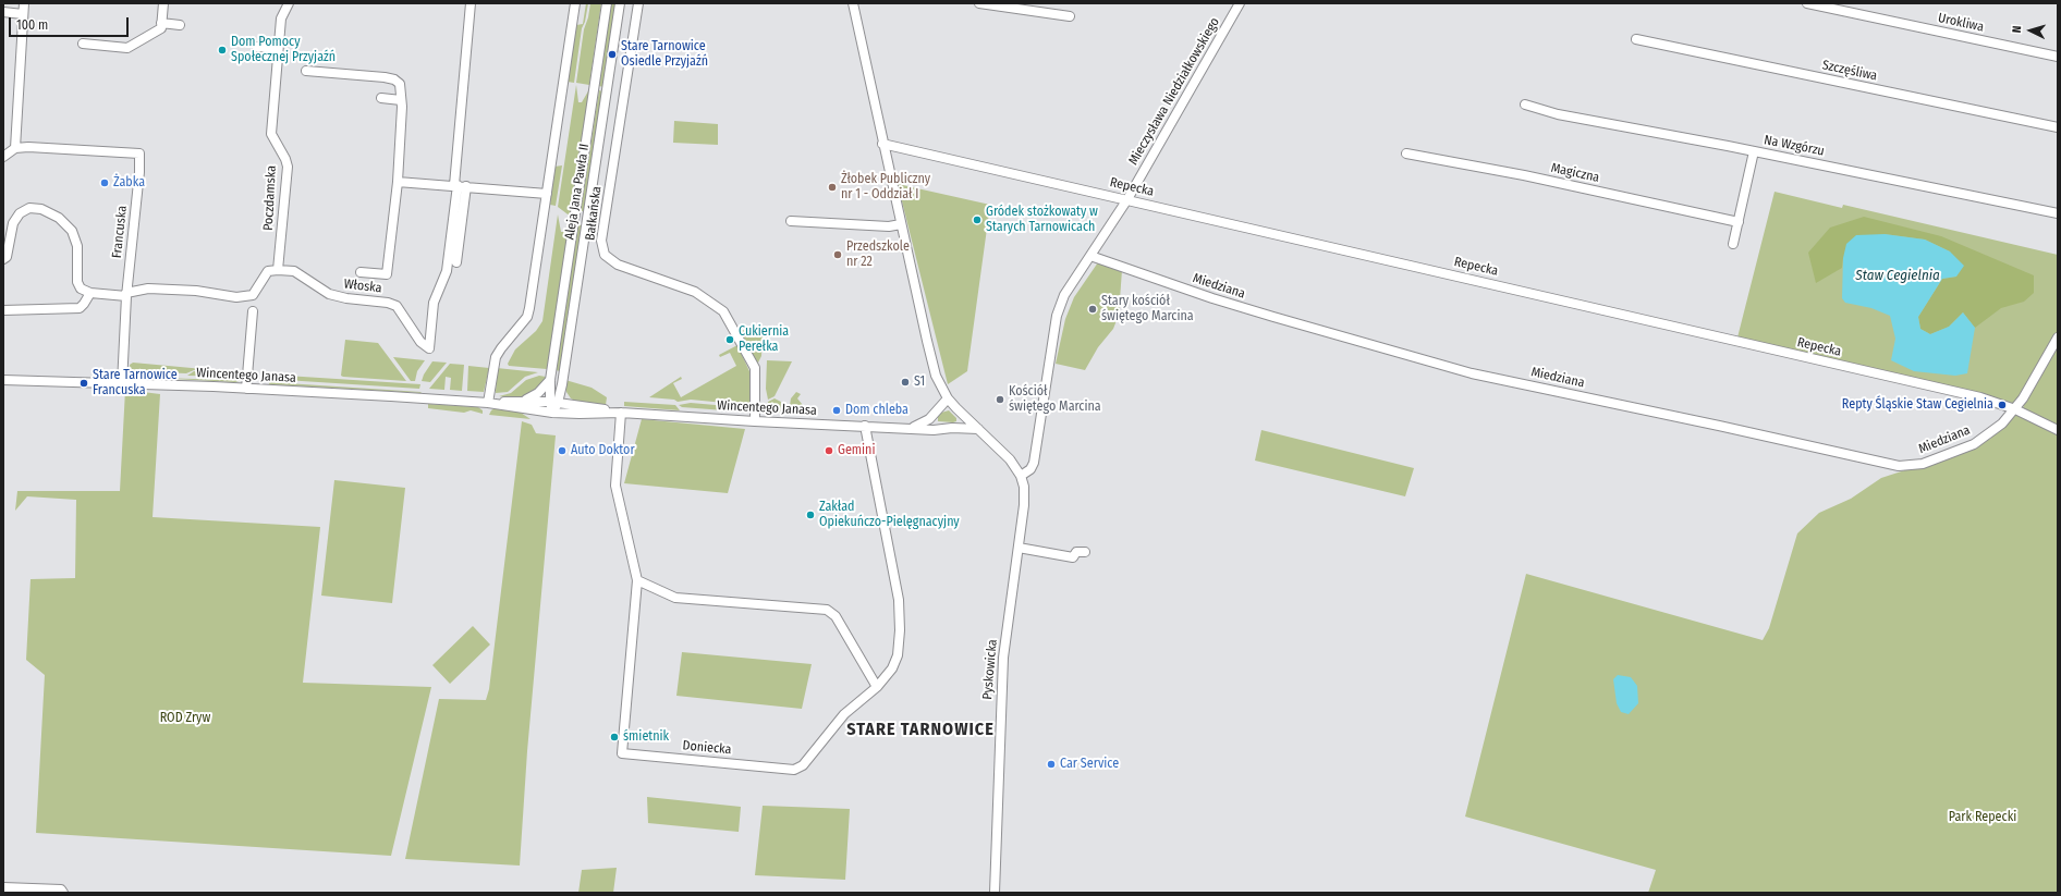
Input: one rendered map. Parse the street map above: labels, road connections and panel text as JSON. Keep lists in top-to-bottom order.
{
  "streets": {
    "street": [
      "Urokliwa",
      "Szczęśliwa",
      "Mieczysława Niedziałkowskiego",
      "Na Wzgórzu",
      "Magiczna",
      "Repecka",
      "Aleja Jana Pawła II",
      "Poczdamska",
      "Bałkańska",
      "Francuska",
      "Włoska",
      "Miedziana",
      "Wincentego Janasa",
      "Pyskowicka",
      "Doniecka"
    ]
  },
  "crossings": [
    ["Mieczysława Niedziałkowskiego", "Repecka"],
    ["Mieczysława Niedziałkowskiego", "Miedziana"],
    ["Mieczysława Niedziałkowskiego", "Pyskowicka"],
    ["Repecka", "Miedziana"],
    ["Aleja Jana Pawła II", "Wincentego Janasa"],
    ["Poczdamska", "Włoska"],
    ["Bałkańska", "Wincentego Janasa"],
    ["Francuska", "Wincentego Janasa"],
    ["Wincentego Janasa", "Doniecka"]
  ],
  "districts": ["STARE TARNOWICE"],
  "water": ["Staw Cegielnia"],
  "parks": ["ROD Zryw", "Park Repecki"],
  "places": [
    "Dom Pomocy Społecznej Przyjaźń",
    "Stare Tarnowice Osiedle Przyjaźń",
    "Żabka",
    "Żłobek Publiczny nr 1 - Oddział I",
    "Gródek stożkowaty w Starych Tarnowicach",
    "Przedszkole nr 22",
    "Stary kościół świętego Marcina",
    "Cukiernia Perełka",
    "S1",
    "Stare Tarnowice Francuska",
    "Kościół świętego Marcina",
    "Repty Śląskie Staw Cegielnia",
    "Dom chleba",
    "Auto Doktor",
    "Gemini",
    "Zakład Opiekuńczo-Pielęgnacyjny",
    "śmietnik",
    "Car Service"
  ],
  "scale_bar": "100 m",
  "north": "left"
}
